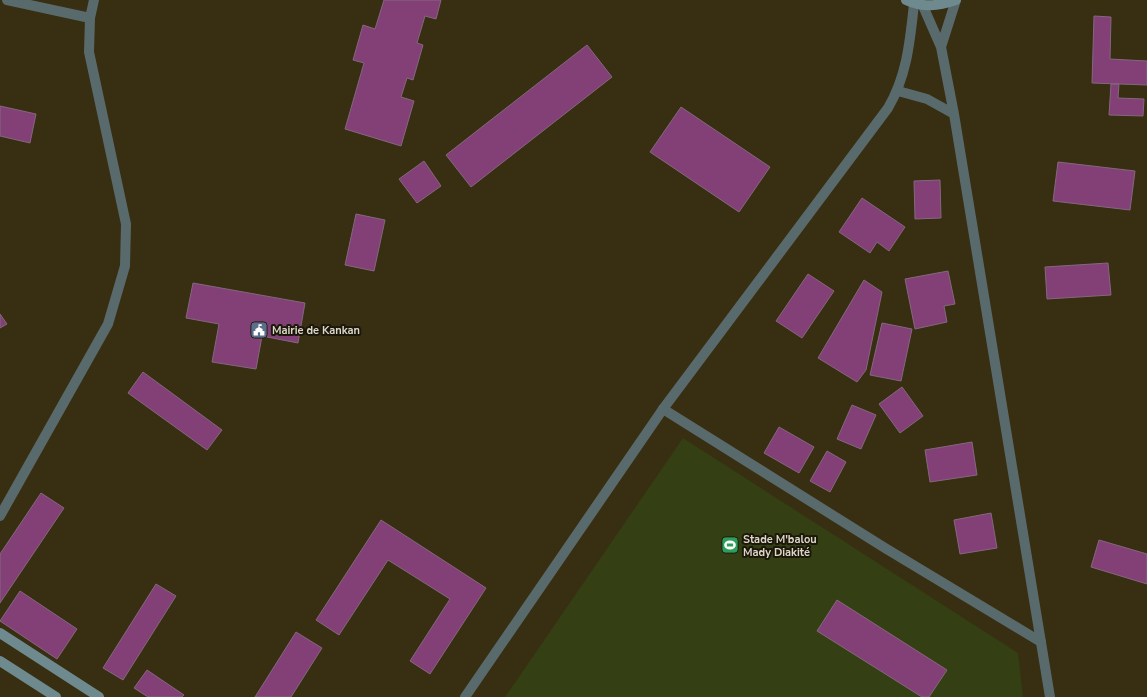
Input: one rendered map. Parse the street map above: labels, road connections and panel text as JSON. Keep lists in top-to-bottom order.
{
  "places": {
    "public building": ["Mairie de Kankan"],
    "sports": ["Stade M'balou Mady Diakité"]
  }
}
